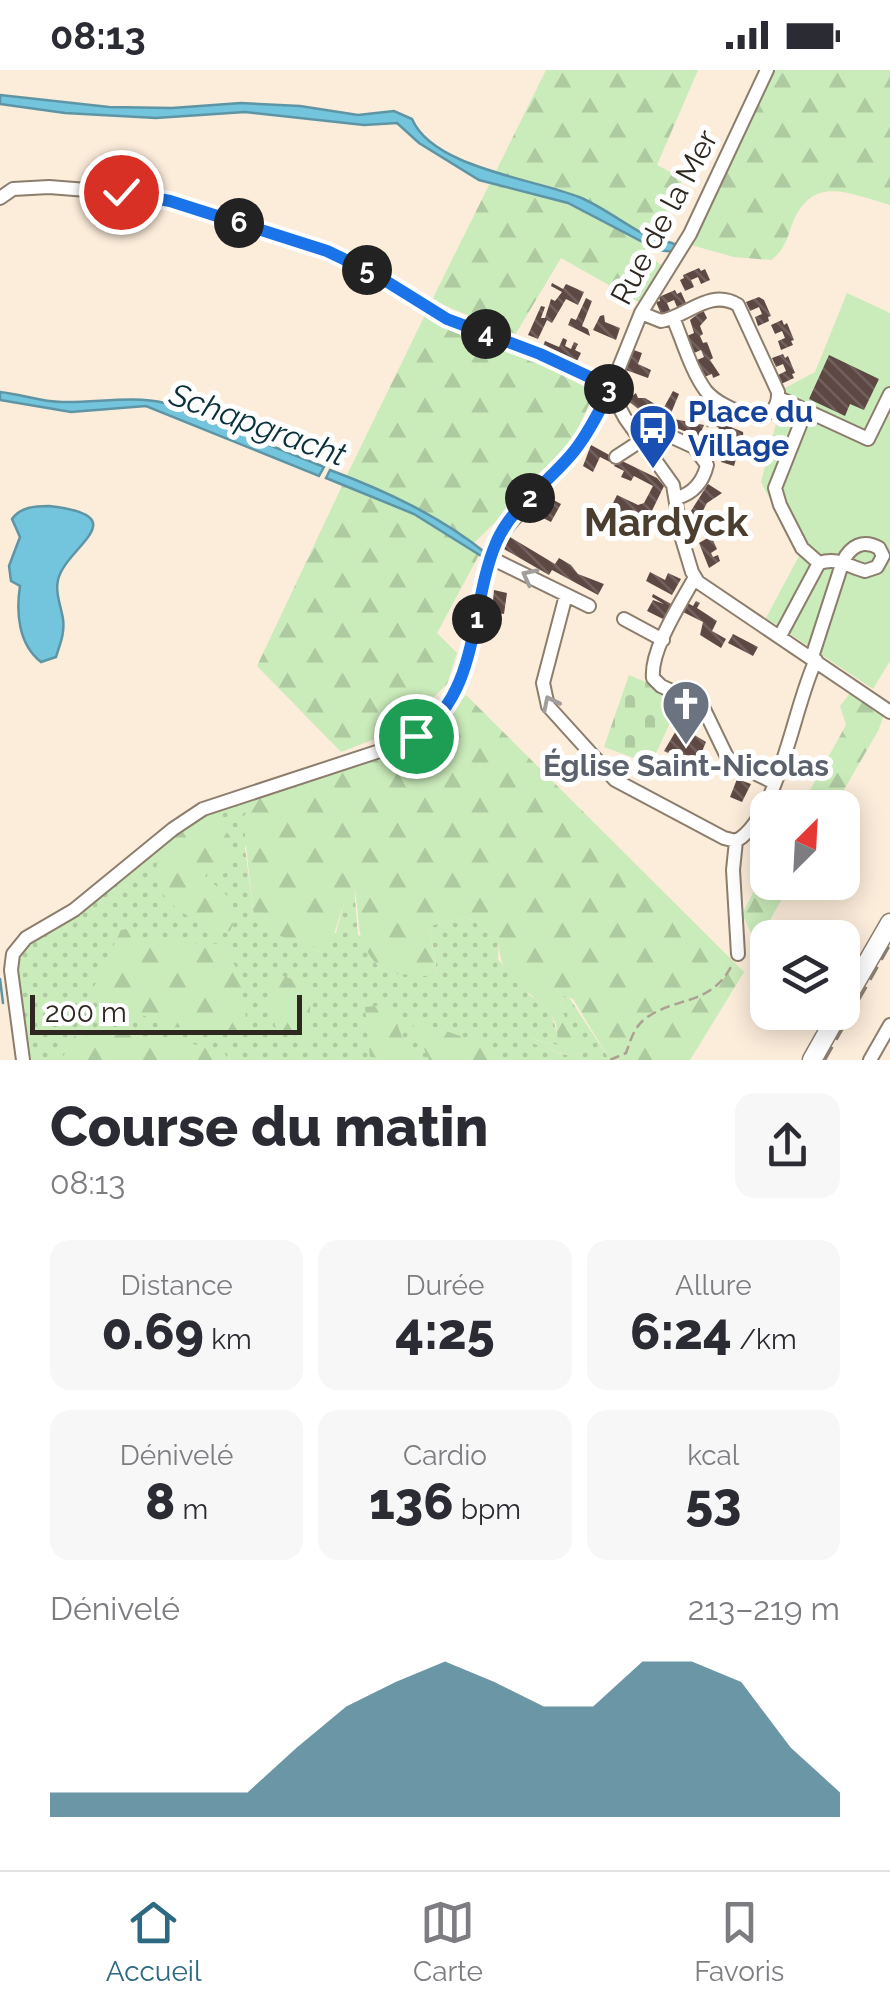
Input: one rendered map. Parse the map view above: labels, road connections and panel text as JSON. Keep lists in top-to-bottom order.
{
  "streets": {
    "street": ["Rue de la Mer"]
  },
  "districts": ["Mardyck"],
  "water": ["Schapgracht"],
  "places": {
    "bus stop": ["Place du Village"],
    "church": ["Église Saint-Nicolas"]
  },
  "scale_bar": "200 m",
  "north": "top right",
  "page": {
    "status": "08:13",
    "pins": [
      "6",
      "5",
      "4",
      "3",
      "2",
      "1"
    ],
    "scale": "200 m",
    "heading": ["Course du matin", "08:13"],
    "stats": [
      ["Distance", "0.69 km"],
      ["Durée", "4:25"],
      ["Allure", "6:24 /km"],
      ["Dénivelé", "8 m"],
      ["Cardio", "136 bpm"],
      ["kcal", "53"]
    ],
    "chart": ["Dénivelé", "213–219 m"],
    "tabs": ["Accueil", "Carte", "Favoris"]
  }
}
